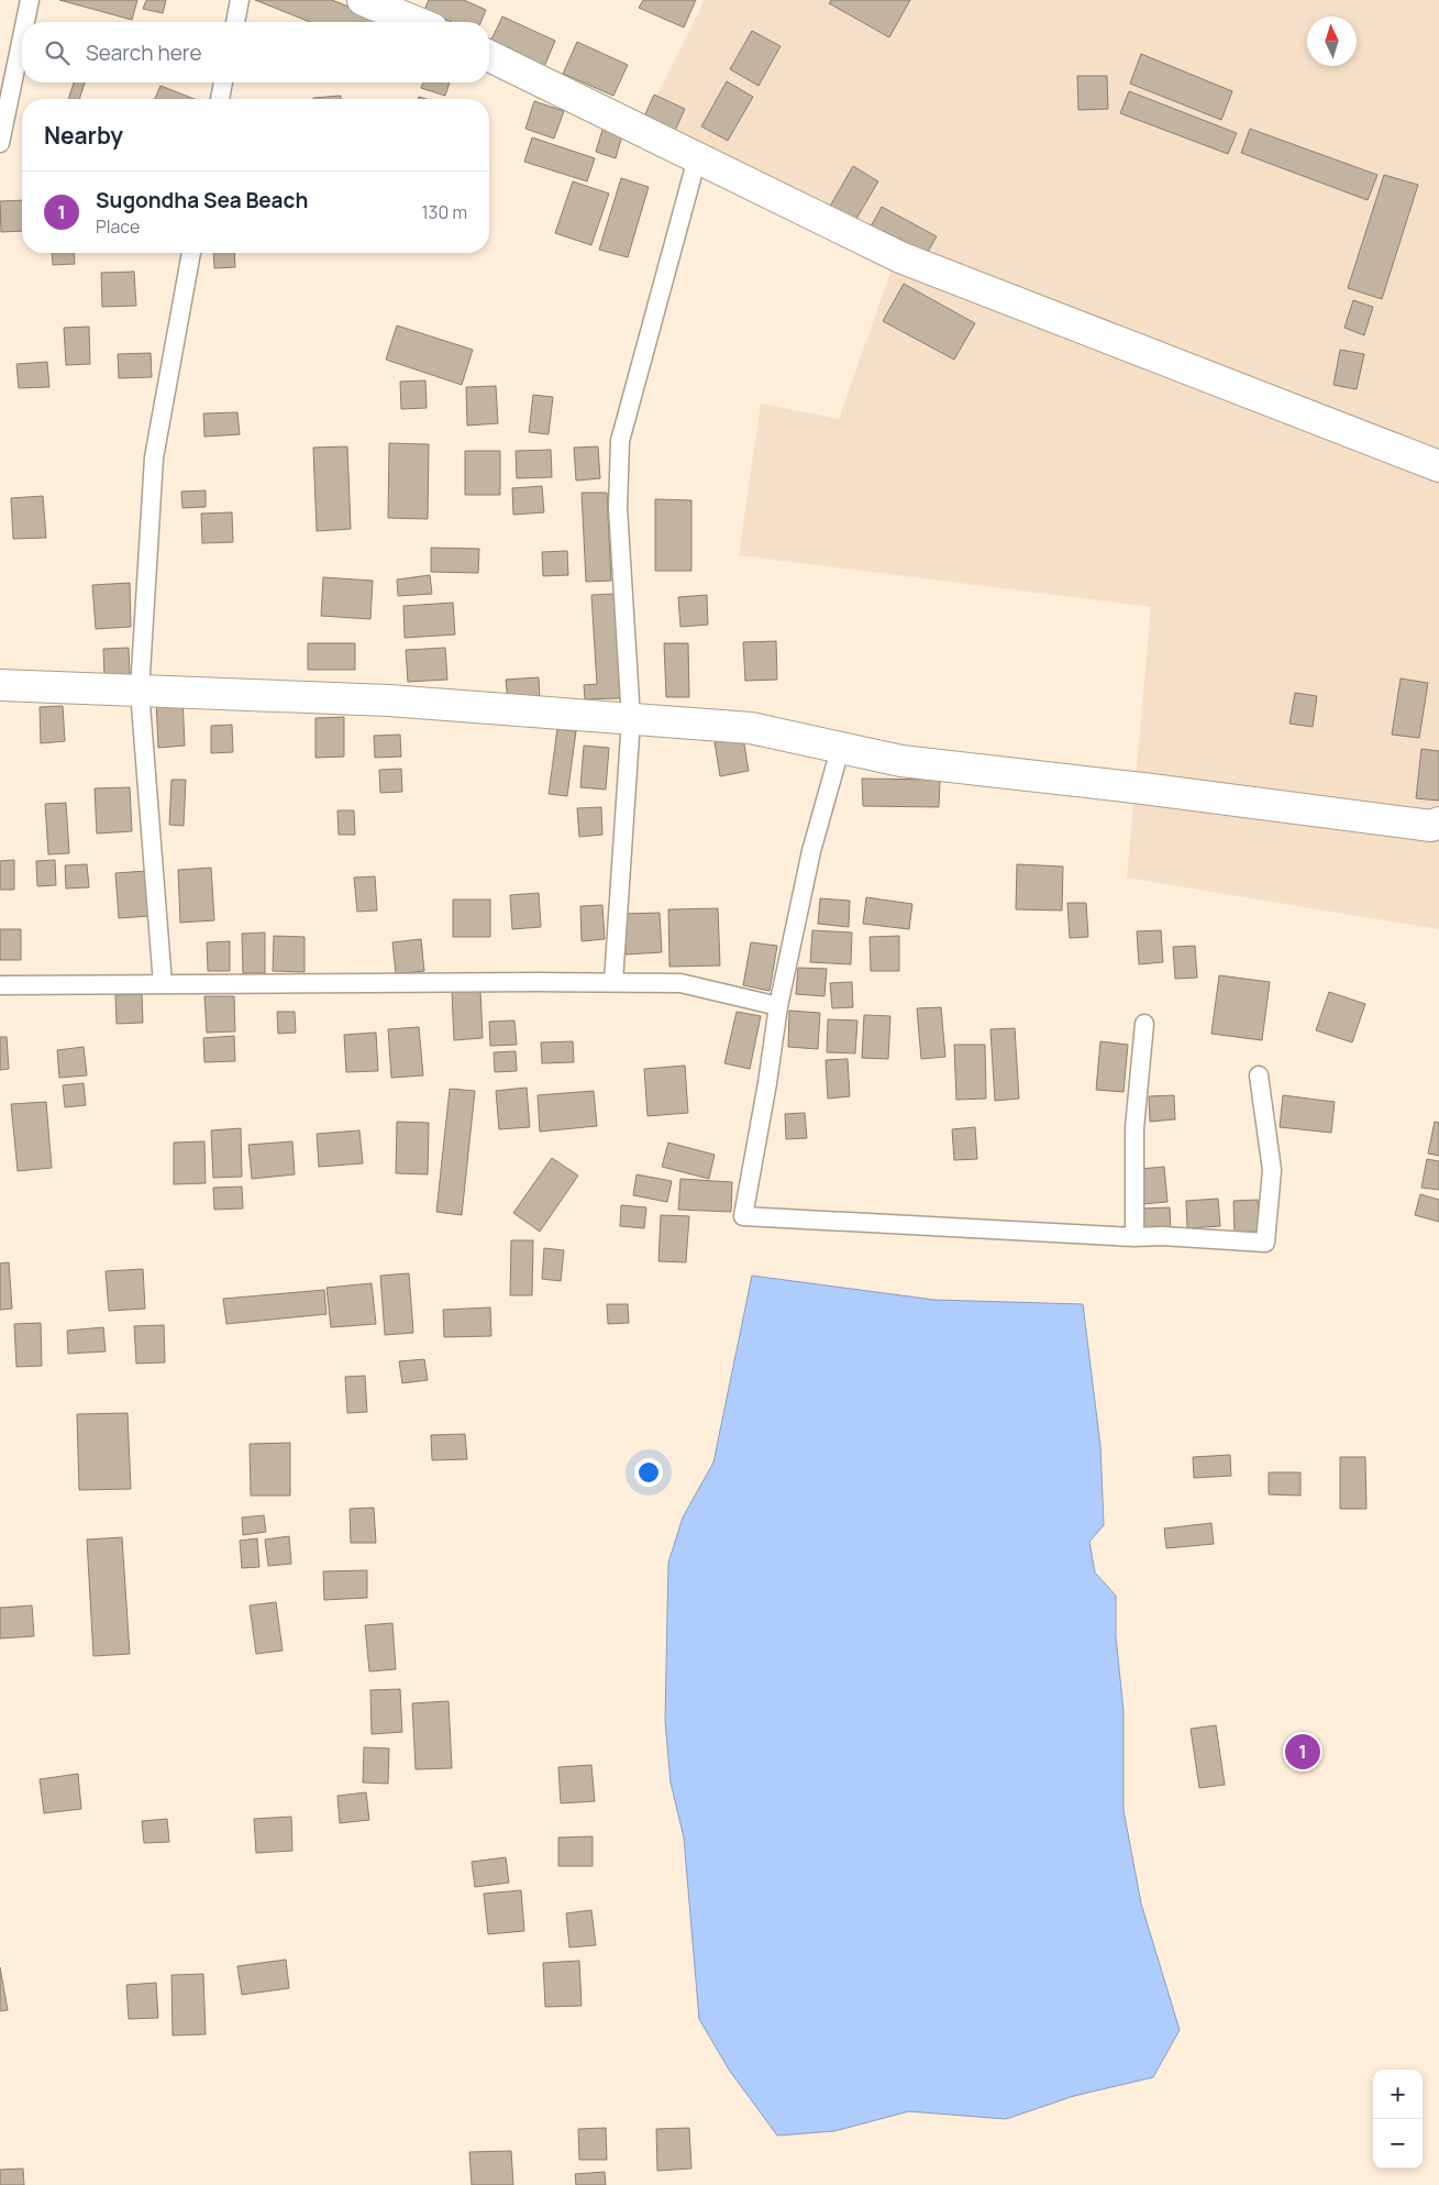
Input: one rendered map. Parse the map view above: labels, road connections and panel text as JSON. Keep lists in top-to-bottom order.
{
  "north": "top",
  "page": {
    "search": "Search here",
    "heading": "Nearby",
    "list": [
      {
        "mark": "1",
        "name": "Sugondha Sea Beach",
        "note": "Place",
        "value": "130 m"
      }
    ],
    "pins": "1",
    "map_buttons": ["+", "−"]
  }
}
